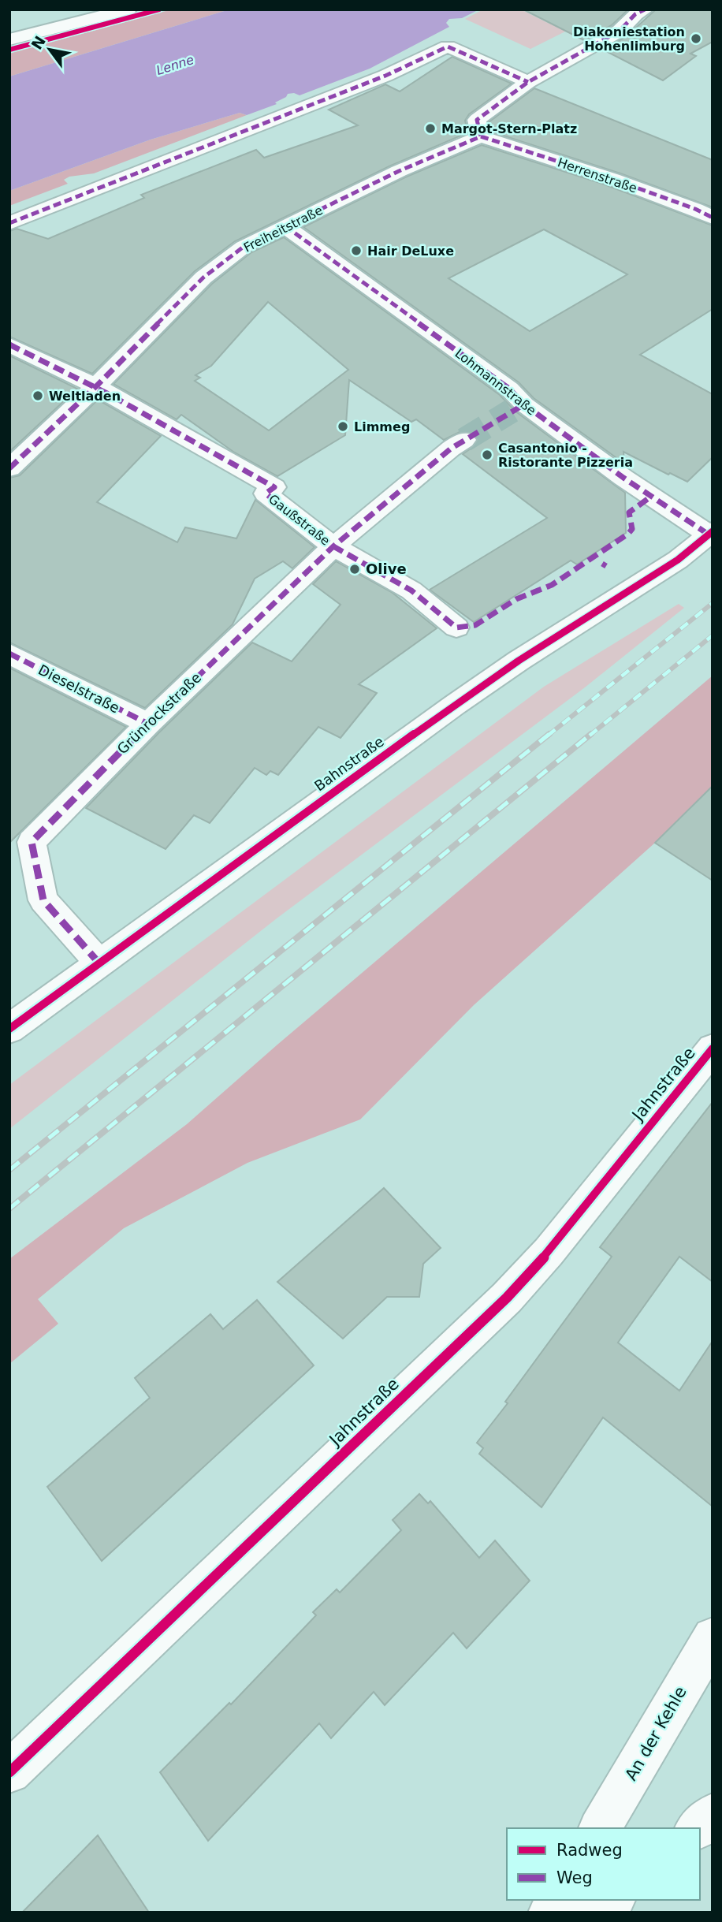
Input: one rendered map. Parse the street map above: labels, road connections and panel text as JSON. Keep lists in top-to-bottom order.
{
  "streets": {
    "street": [
      "Herrenstraße",
      "Freiheitstraße",
      "Lohmannstraße",
      "Gaußstraße",
      "Dieselstraße",
      "Grünrockstraße",
      "Bahnstraße",
      "Jahnstraße",
      "An der Kehle"
    ]
  },
  "crossings": [
    ["Herrenstraße", "Freiheitstraße"],
    ["Freiheitstraße", "Lohmannstraße"],
    ["Freiheitstraße", "Gaußstraße"],
    ["Lohmannstraße", "Bahnstraße"],
    ["Gaußstraße", "Grünrockstraße"],
    ["Dieselstraße", "Grünrockstraße"],
    ["Grünrockstraße", "Bahnstraße"]
  ],
  "water": ["Lenne"],
  "places": [
    "Diakoniestation Hohenlimburg",
    "Margot-Stern-Platz",
    "Hair DeLuxe",
    "Weltladen",
    "Limmeg",
    "Casantonio - Ristorante Pizzeria",
    "Olive"
  ],
  "legend": ["Radweg", "Weg"],
  "north": "top left"
}
